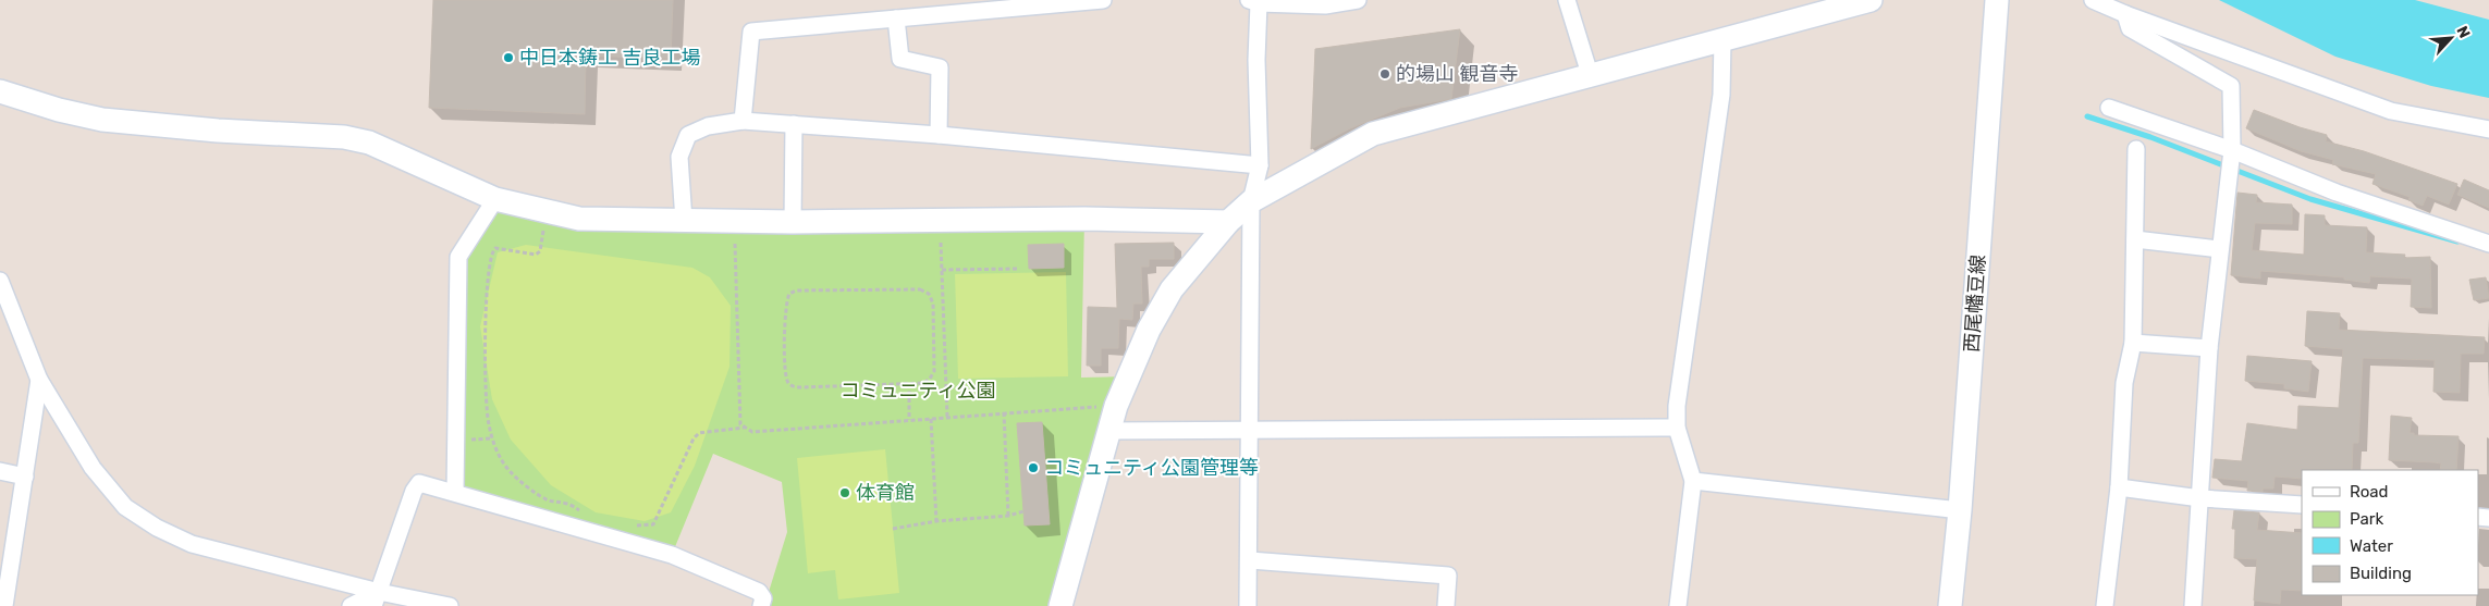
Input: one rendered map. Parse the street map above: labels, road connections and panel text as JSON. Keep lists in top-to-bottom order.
{
  "streets": {
    "street": ["西尾幡豆線"]
  },
  "parks": ["コミュニティ公園"],
  "places": [
    "中日本鋳工 吉良工場",
    "的場山 観音寺",
    "コミュニティ公園管理等",
    "体育館"
  ],
  "legend": [
    "Road",
    "Park",
    "Water",
    "Building"
  ],
  "north": "top right"
}
